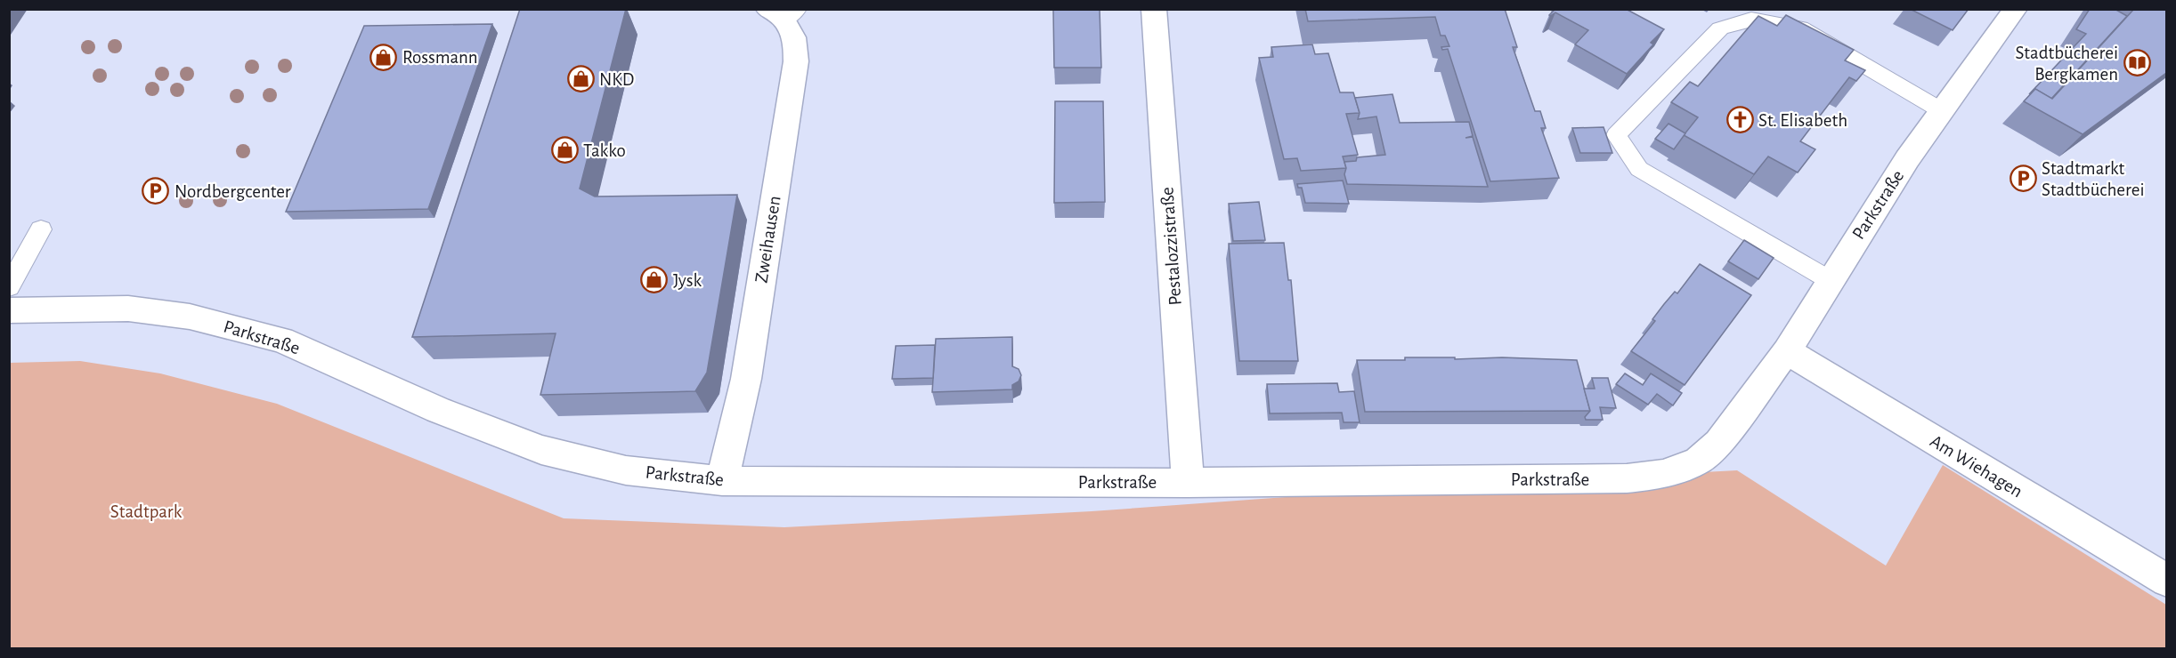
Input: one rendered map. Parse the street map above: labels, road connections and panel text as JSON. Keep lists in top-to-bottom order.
{
  "streets": {
    "street": [
      "Parkstraße",
      "Zweihausen",
      "Pestalozzistraße",
      "Am Wiehagen"
    ]
  },
  "crossings": [
    ["Parkstraße", "Zweihausen"],
    ["Parkstraße", "Pestalozzistraße"],
    ["Parkstraße", "Am Wiehagen"]
  ],
  "parks": ["Stadtpark"],
  "places": {
    "shop": [
      "Rossmann",
      "NKD",
      "Takko",
      "Jysk"
    ],
    "library": ["Stadtbücherei Bergkamen"],
    "church": ["St. Elisabeth"],
    "parking": ["Stadtmarkt Stadtbücherei", "Nordbergcenter"]
  }
}
